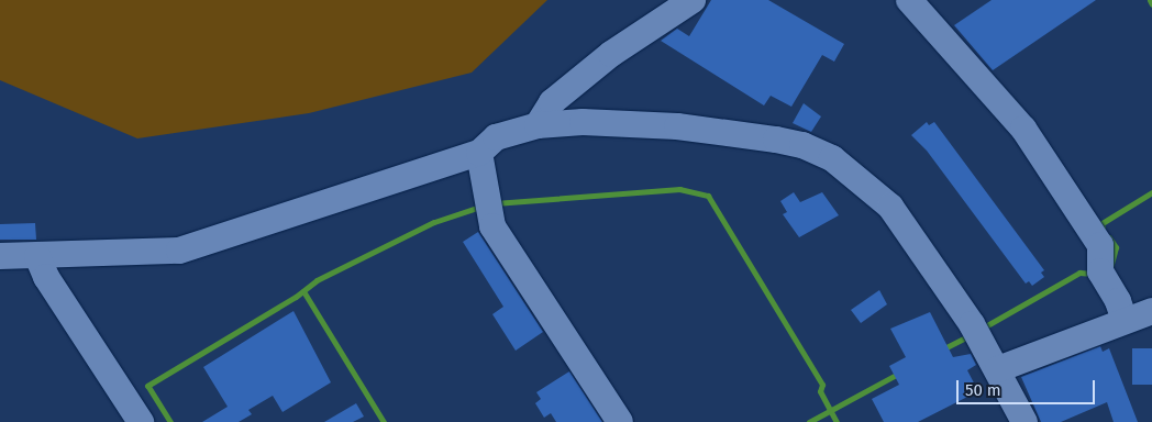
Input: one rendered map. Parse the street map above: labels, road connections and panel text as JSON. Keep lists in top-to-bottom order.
{
  "scale_bar": "50 m"
}
